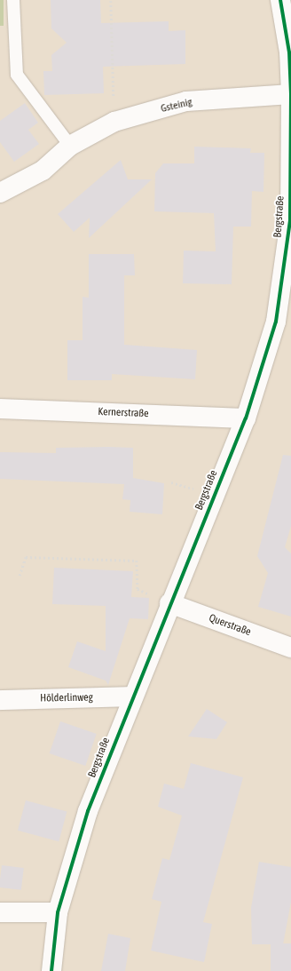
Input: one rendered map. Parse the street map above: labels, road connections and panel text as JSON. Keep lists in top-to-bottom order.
{
  "streets": {
    "street": [
      "Gsteinig",
      "Bergstraße",
      "Kernerstraße",
      "Querstraße",
      "Hölderlinweg"
    ]
  },
  "crossings": [
    ["Gsteinig", "Bergstraße"],
    ["Bergstraße", "Kernerstraße"],
    ["Bergstraße", "Querstraße"],
    ["Bergstraße", "Hölderlinweg"]
  ]
}
